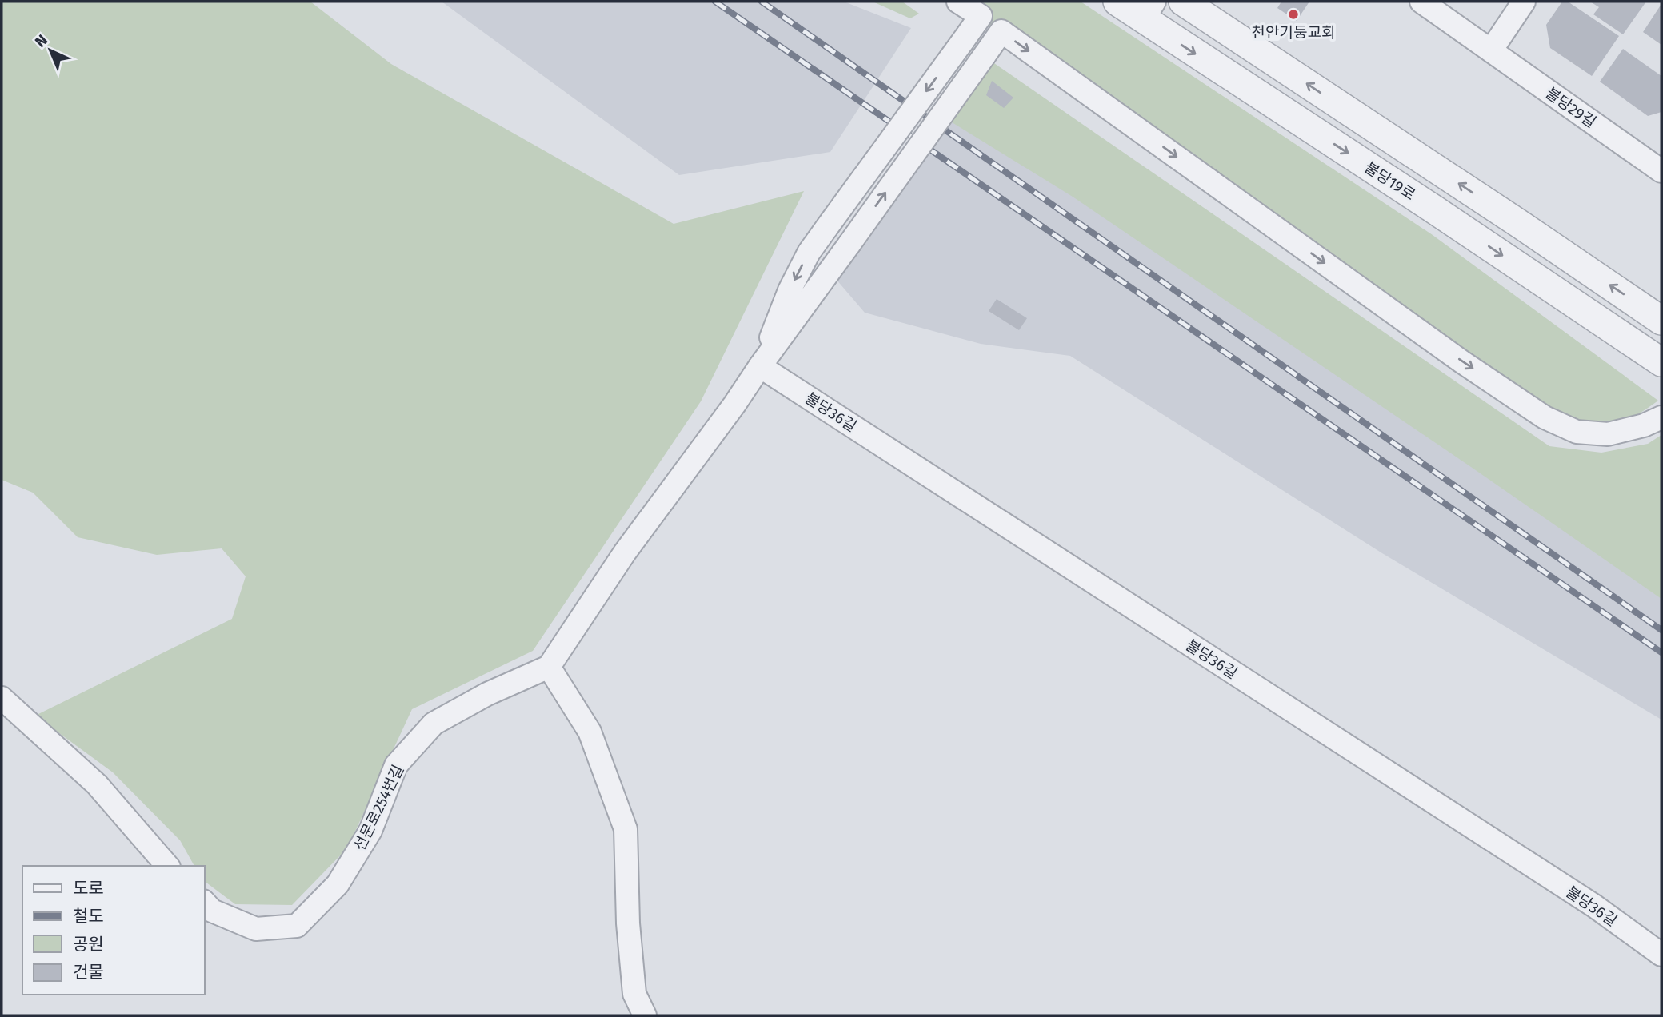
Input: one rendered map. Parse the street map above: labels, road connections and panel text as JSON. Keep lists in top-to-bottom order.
{
  "streets": {
    "street": [
      "불당29길",
      "불당19로",
      "불당36길",
      "선문로254번길"
    ]
  },
  "places": ["천안기둥교회"],
  "legend": [
    "도로",
    "철도",
    "공원",
    "건물"
  ],
  "north": "top left"
}
